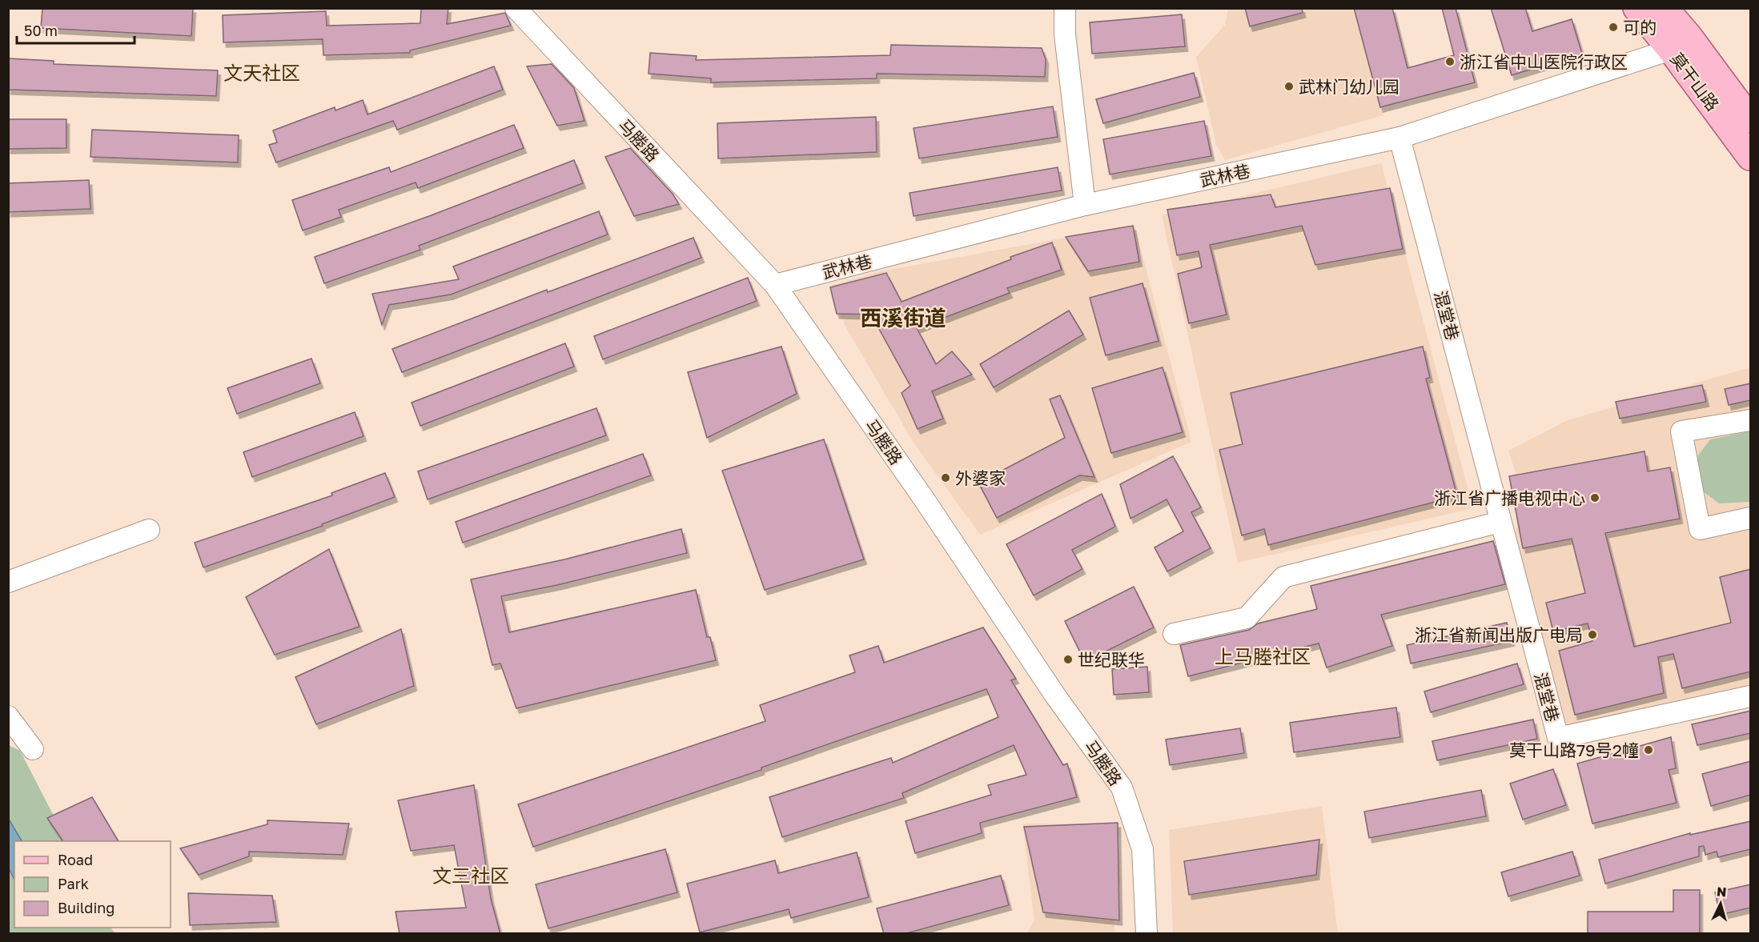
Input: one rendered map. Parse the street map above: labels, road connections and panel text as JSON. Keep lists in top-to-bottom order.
{
  "streets": {
    "main road": ["莫干山路"],
    "street": ["马塍路", "武林巷", "混堂巷"]
  },
  "crossings": [
    ["莫干山路", "武林巷"],
    ["马塍路", "武林巷"],
    ["武林巷", "混堂巷"]
  ],
  "districts": [
    "文天社区",
    "西溪街道",
    "上马塍社区",
    "文三社区"
  ],
  "places": [
    "可的",
    "浙江省中山医院行政区",
    "武林门幼儿园",
    "外婆家",
    "浙江省广播电视中心",
    "浙江省新闻出版广电局",
    "世纪联华",
    "莫干山路79号2幢"
  ],
  "legend": ["Road", "Park", "Building"],
  "scale_bar": "50 m",
  "north": "top"
}
